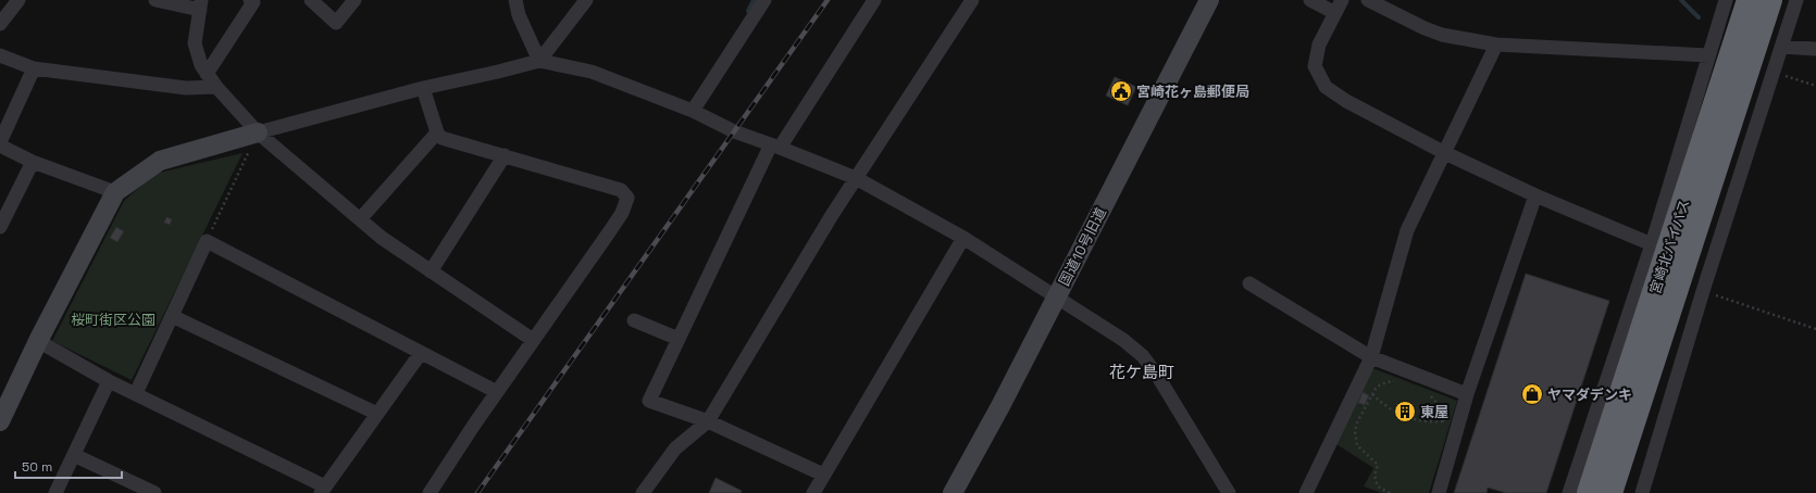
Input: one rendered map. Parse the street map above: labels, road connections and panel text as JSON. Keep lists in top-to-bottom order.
{
  "streets": {
    "highway": ["宮崎北バイパス"],
    "street": ["国道10号旧道"]
  },
  "districts": ["花ケ島町"],
  "parks": ["桜町街区公園"],
  "places": {
    "public building": ["宮崎花ヶ島郵便局"],
    "shop": ["ヤマダデンキ"],
    "building": ["東屋"]
  },
  "scale_bar": "50 m"
}
